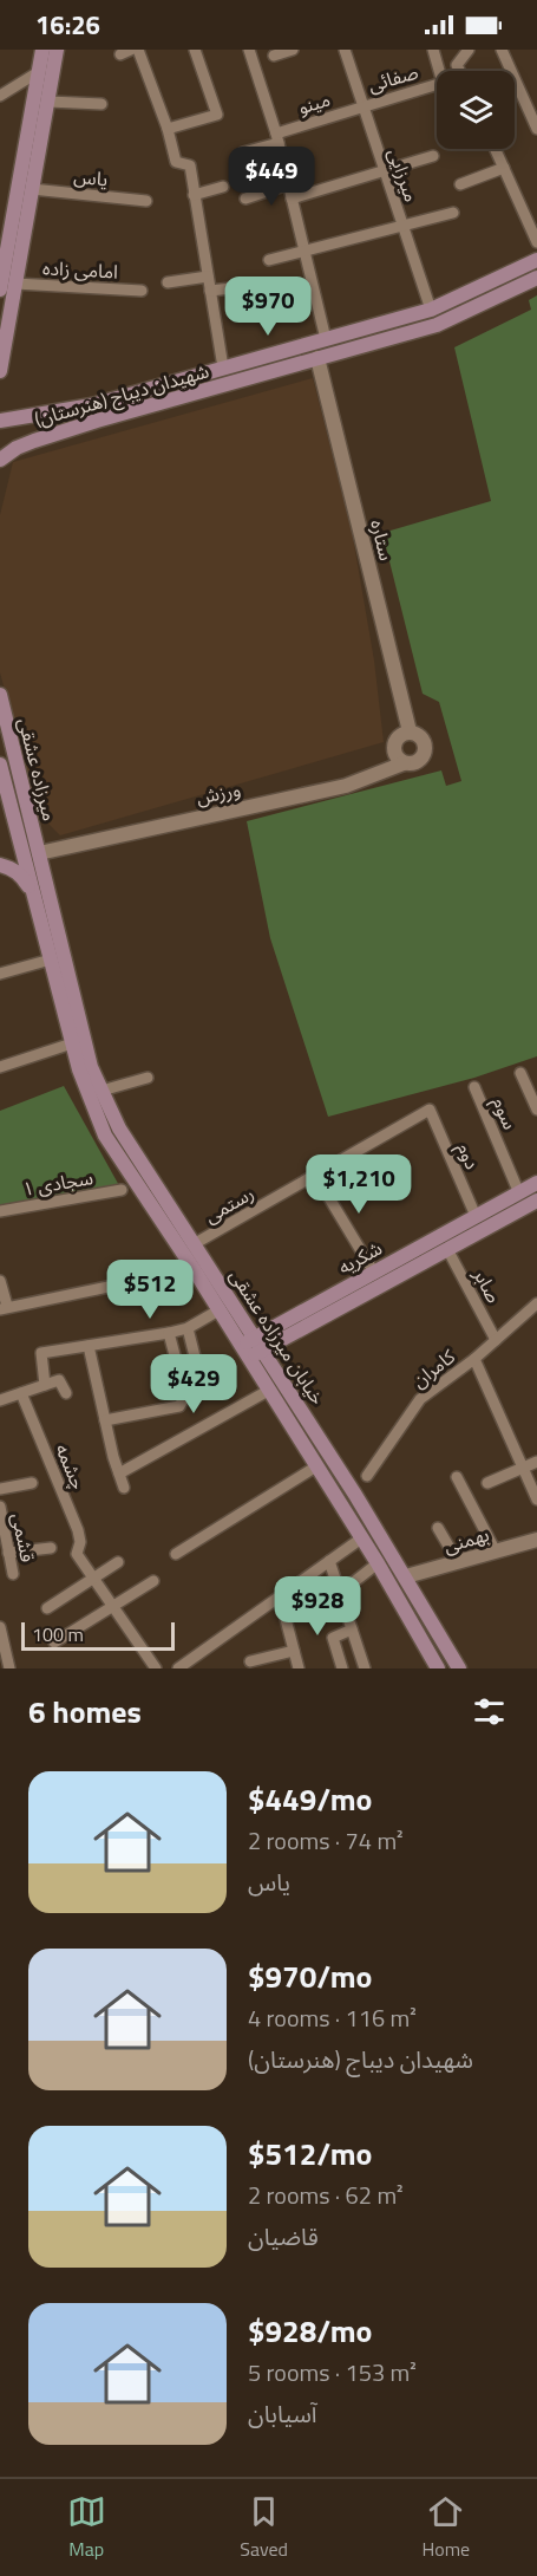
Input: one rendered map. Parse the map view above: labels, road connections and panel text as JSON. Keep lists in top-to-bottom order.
{
  "streets": {
    "main road": [
      "شهیدان دیباج (هنرستان)",
      "میرزاده عشقی",
      "شکریه",
      "خیابان میرزاده عشقی"
    ],
    "street": [
      "صفائی",
      "مینو",
      "میرزایی",
      "یاس",
      "امامی زاده",
      "ستاره",
      "ورزش",
      "سوم",
      "دوم",
      "سجادی ۱",
      "رستمی",
      "صابر",
      "کامران",
      "چشمه",
      "قشمی",
      "بهمنی"
    ]
  },
  "crossings": [
    ["صفائی", "مینو"],
    ["صفائی", "میرزایی"],
    ["مینو", "میرزایی"],
    ["میرزایی", "شهیدان دیباج (هنرستان)"],
    ["شهیدان دیباج (هنرستان)", "ستاره"],
    ["ستاره", "ورزش"],
    ["میرزاده عشقی", "ورزش"],
    ["میرزاده عشقی", "خیابان میرزاده عشقی"],
    ["ورزش", "خیابان میرزاده عشقی"],
    ["سوم", "شکریه"],
    ["دوم", "رستمی"],
    ["دوم", "شکریه"],
    ["رستمی", "خیابان میرزاده عشقی"],
    ["شکریه", "صابر"],
    ["شکریه", "خیابان میرزاده عشقی"],
    ["صابر", "کامران"],
    ["خیابان میرزاده عشقی", "بهمنی"]
  ],
  "scale_bar": "100 m",
  "page": {
    "status": "16:26",
    "price": [
      "$449",
      "$970",
      "$1,210",
      "$512",
      "$429",
      "$928"
    ],
    "scale": "100 m",
    "heading": "6 homes",
    "list": [
      {
        "name": "$449/mo",
        "note": "2 rooms · 74 m² · یاس"
      },
      {
        "name": "$970/mo",
        "note": "4 rooms · 116 m² · شهیدان دیباج (هنرستان)"
      },
      {
        "name": "$512/mo",
        "note": "2 rooms · 62 m² · قاضیان"
      },
      {
        "name": "$928/mo",
        "note": "5 rooms · 153 m² · آسیابان"
      }
    ],
    "tabs": ["Map", "Saved", "Home"]
  }
}
